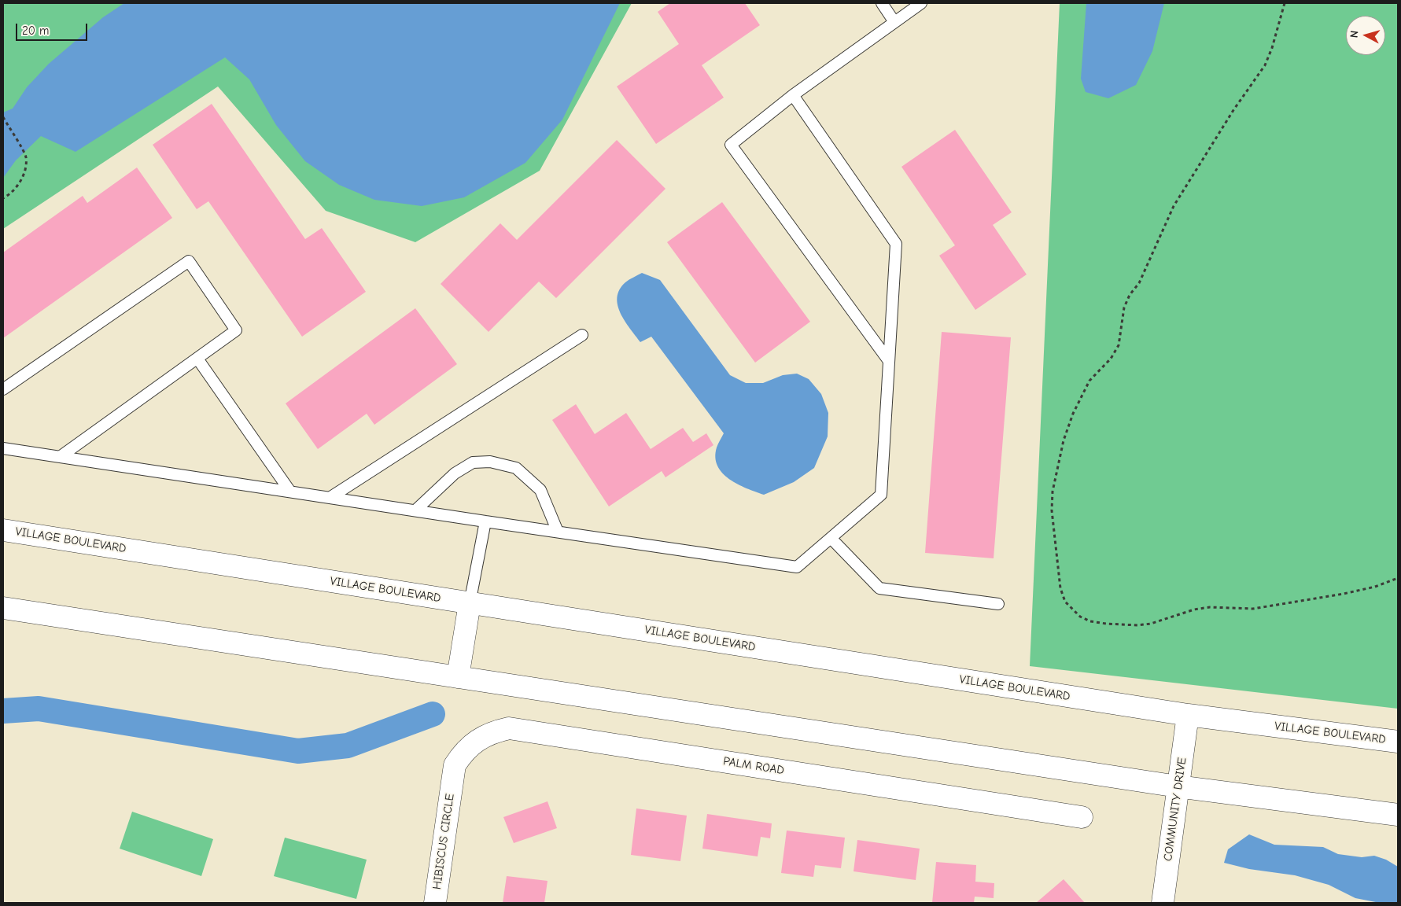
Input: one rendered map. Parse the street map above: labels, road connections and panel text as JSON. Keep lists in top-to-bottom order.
{
  "streets": {
    "street": [
      "VILLAGE BOULEVARD",
      "PALM ROAD",
      "COMMUNITY DRIVE",
      "HIBISCUS CIRCLE"
    ]
  },
  "crossings": [
    ["VILLAGE BOULEVARD", "COMMUNITY DRIVE"],
    ["PALM ROAD", "HIBISCUS CIRCLE"]
  ],
  "scale_bar": "20 m",
  "north": "left"
}
